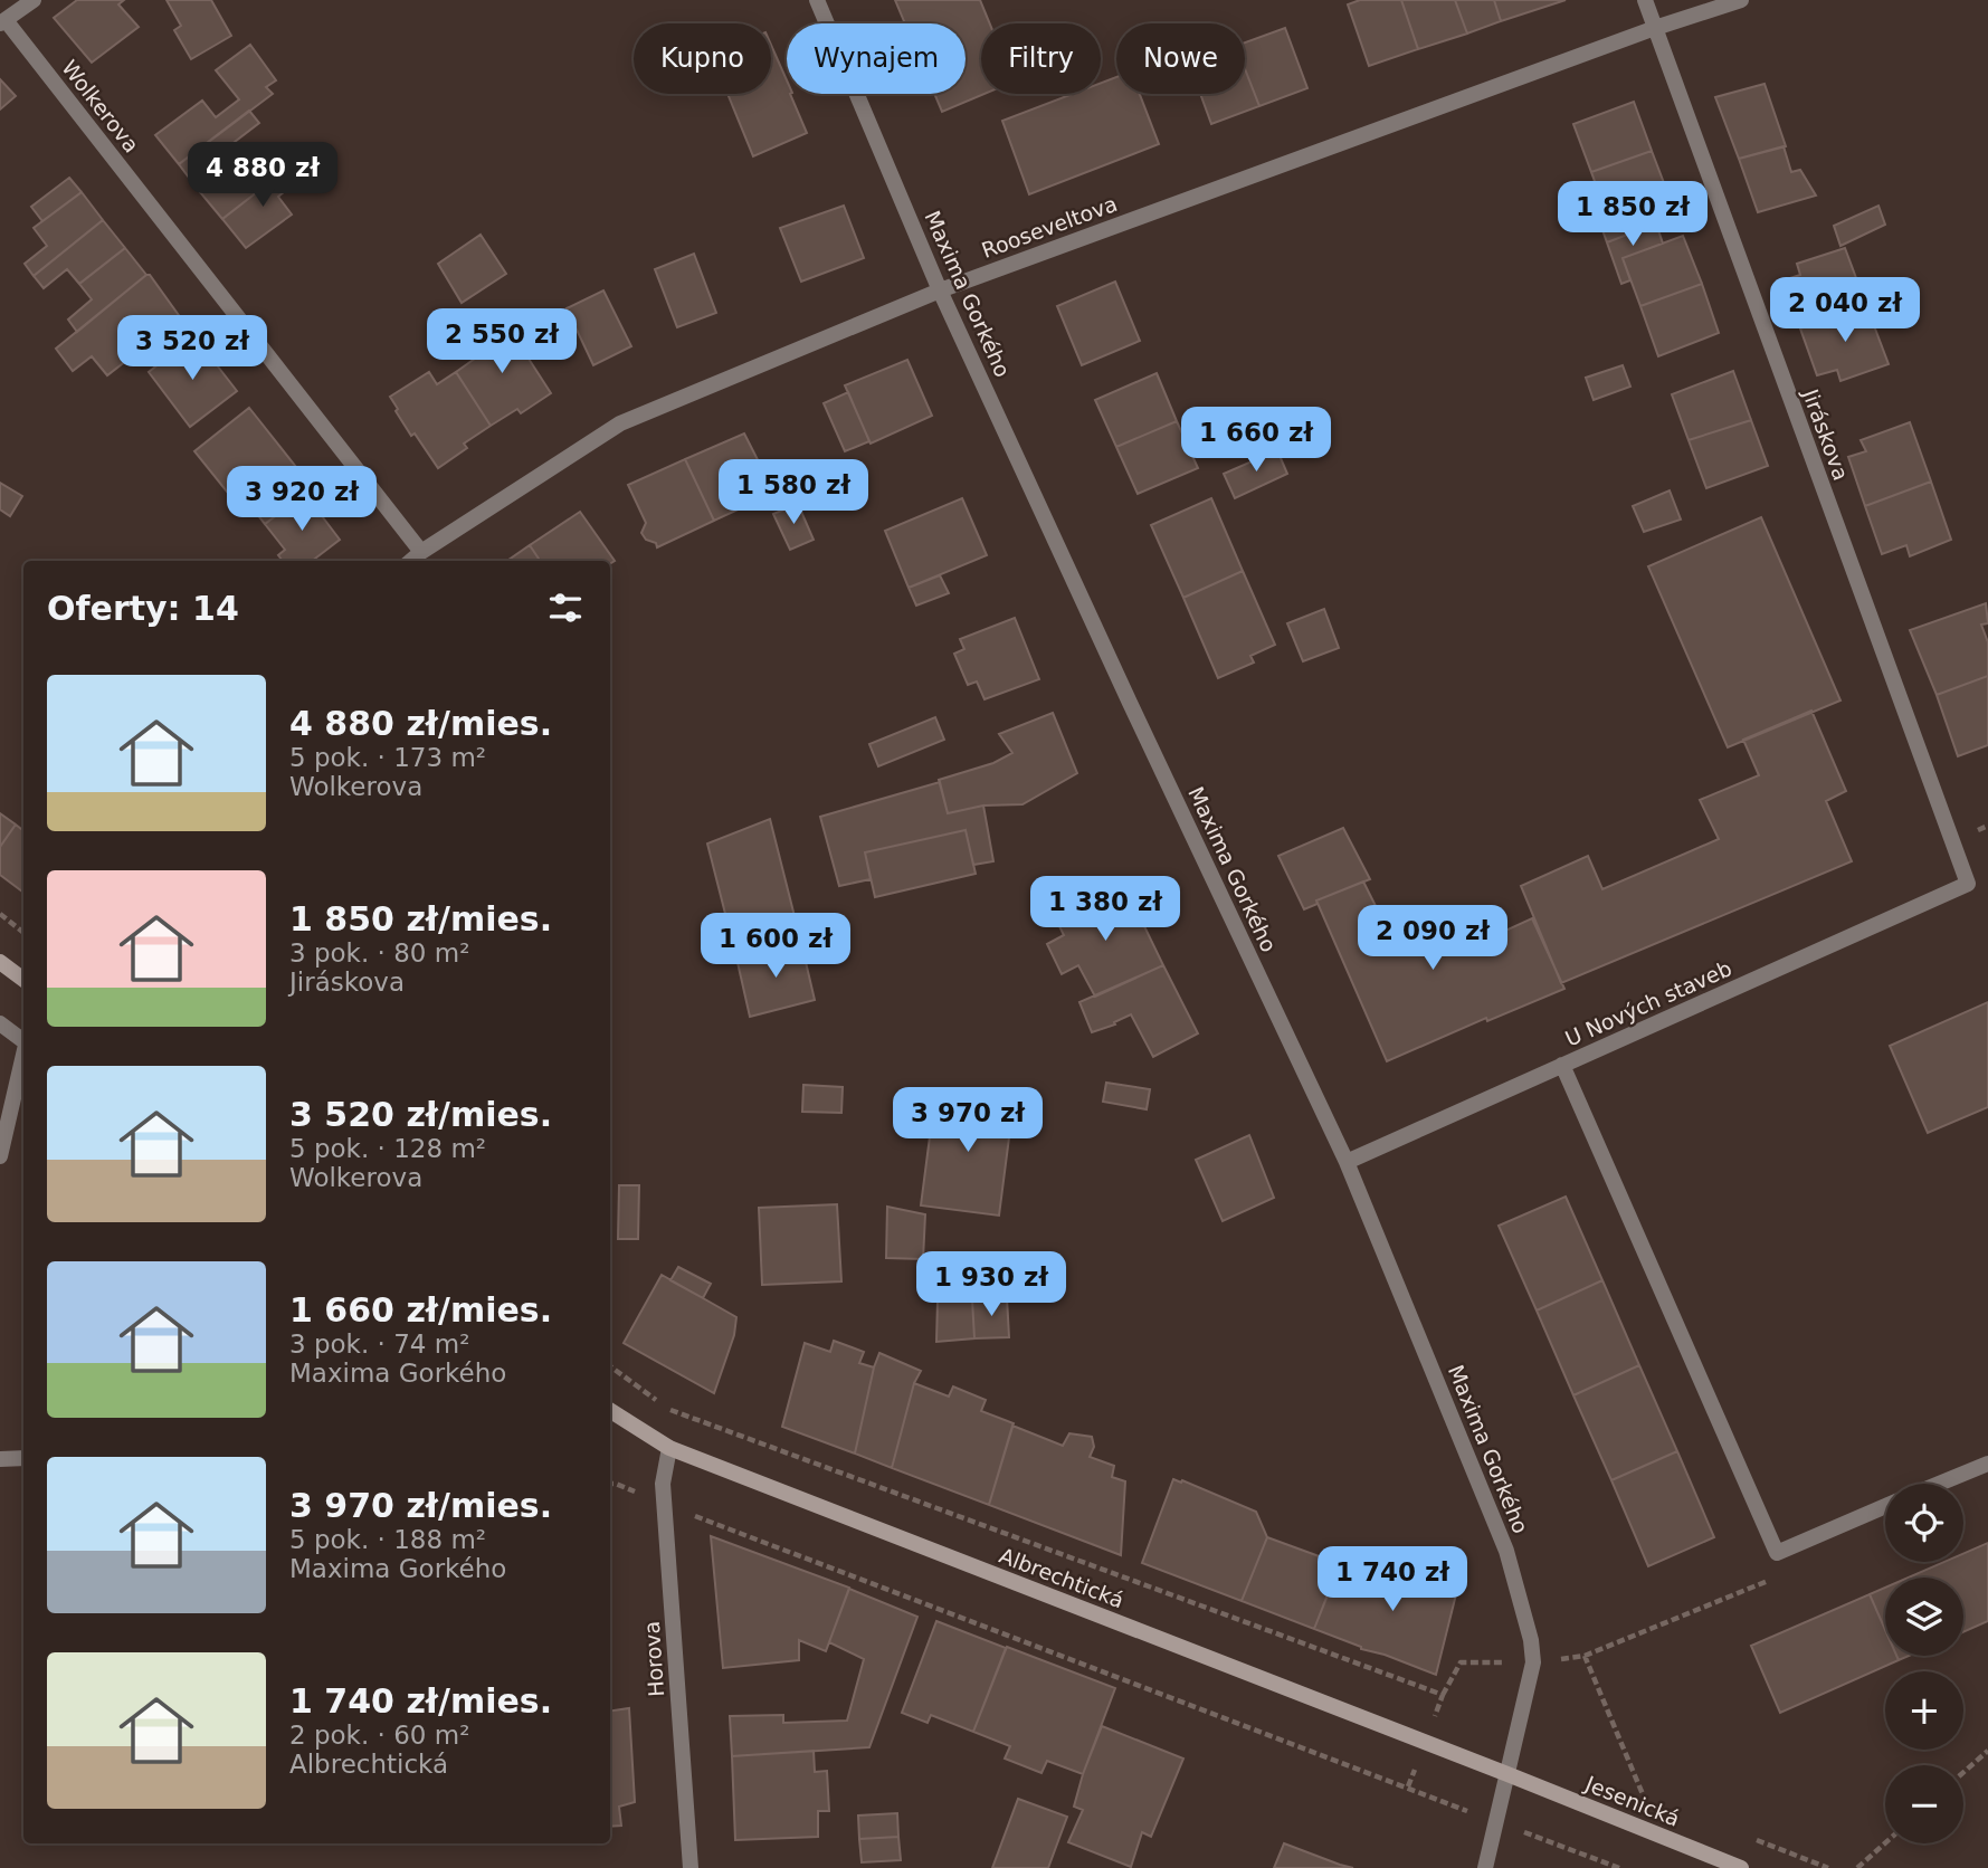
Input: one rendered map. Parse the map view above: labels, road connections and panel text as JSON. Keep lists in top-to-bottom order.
{
  "streets": {
    "main road": ["Albrechtická", "Jesenická"],
    "street": [
      "Wolkerova",
      "Rooseveltova",
      "Maxima Gorkého",
      "Jiráskova",
      "U Nových staveb",
      "Horova"
    ]
  },
  "crossings": [
    ["Wolkerova", "Rooseveltova"],
    ["Rooseveltova", "Maxima Gorkého"],
    ["Rooseveltova", "Jiráskova"],
    ["Maxima Gorkého", "U Nových staveb"],
    ["Maxima Gorkého", "Albrechtická"],
    ["Maxima Gorkého", "Jesenická"],
    ["Jiráskova", "U Nových staveb"],
    ["Albrechtická", "Horova"],
    ["Albrechtická", "Jesenická"]
  ],
  "page": {
    "chip": [
      "Kupno",
      "Wynajem",
      "Filtry",
      "Nowe"
    ],
    "price": [
      "4 880 zł",
      "1 850 zł",
      "2 040 zł",
      "2 550 zł",
      "3 520 zł",
      "1 660 zł",
      "1 580 zł",
      "3 920 zł",
      "1 380 zł",
      "2 090 zł",
      "1 600 zł",
      "3 970 zł",
      "1 930 zł",
      "1 740 zł"
    ],
    "heading": "Oferty: 14",
    "list": [
      {
        "name": "4 880 zł/mies.",
        "note": "5 pok. · 173 m² · Wolkerova"
      },
      {
        "name": "1 850 zł/mies.",
        "note": "3 pok. · 80 m² · Jiráskova"
      },
      {
        "name": "3 520 zł/mies.",
        "note": "5 pok. · 128 m² · Wolkerova"
      },
      {
        "name": "1 660 zł/mies.",
        "note": "3 pok. · 74 m² · Maxima Gorkého"
      },
      {
        "name": "3 970 zł/mies.",
        "note": "5 pok. · 188 m² · Maxima Gorkého"
      },
      {
        "name": "1 740 zł/mies.",
        "note": "2 pok. · 60 m² · Albrechtická"
      }
    ],
    "map_buttons": ["+", "−"]
  }
}
